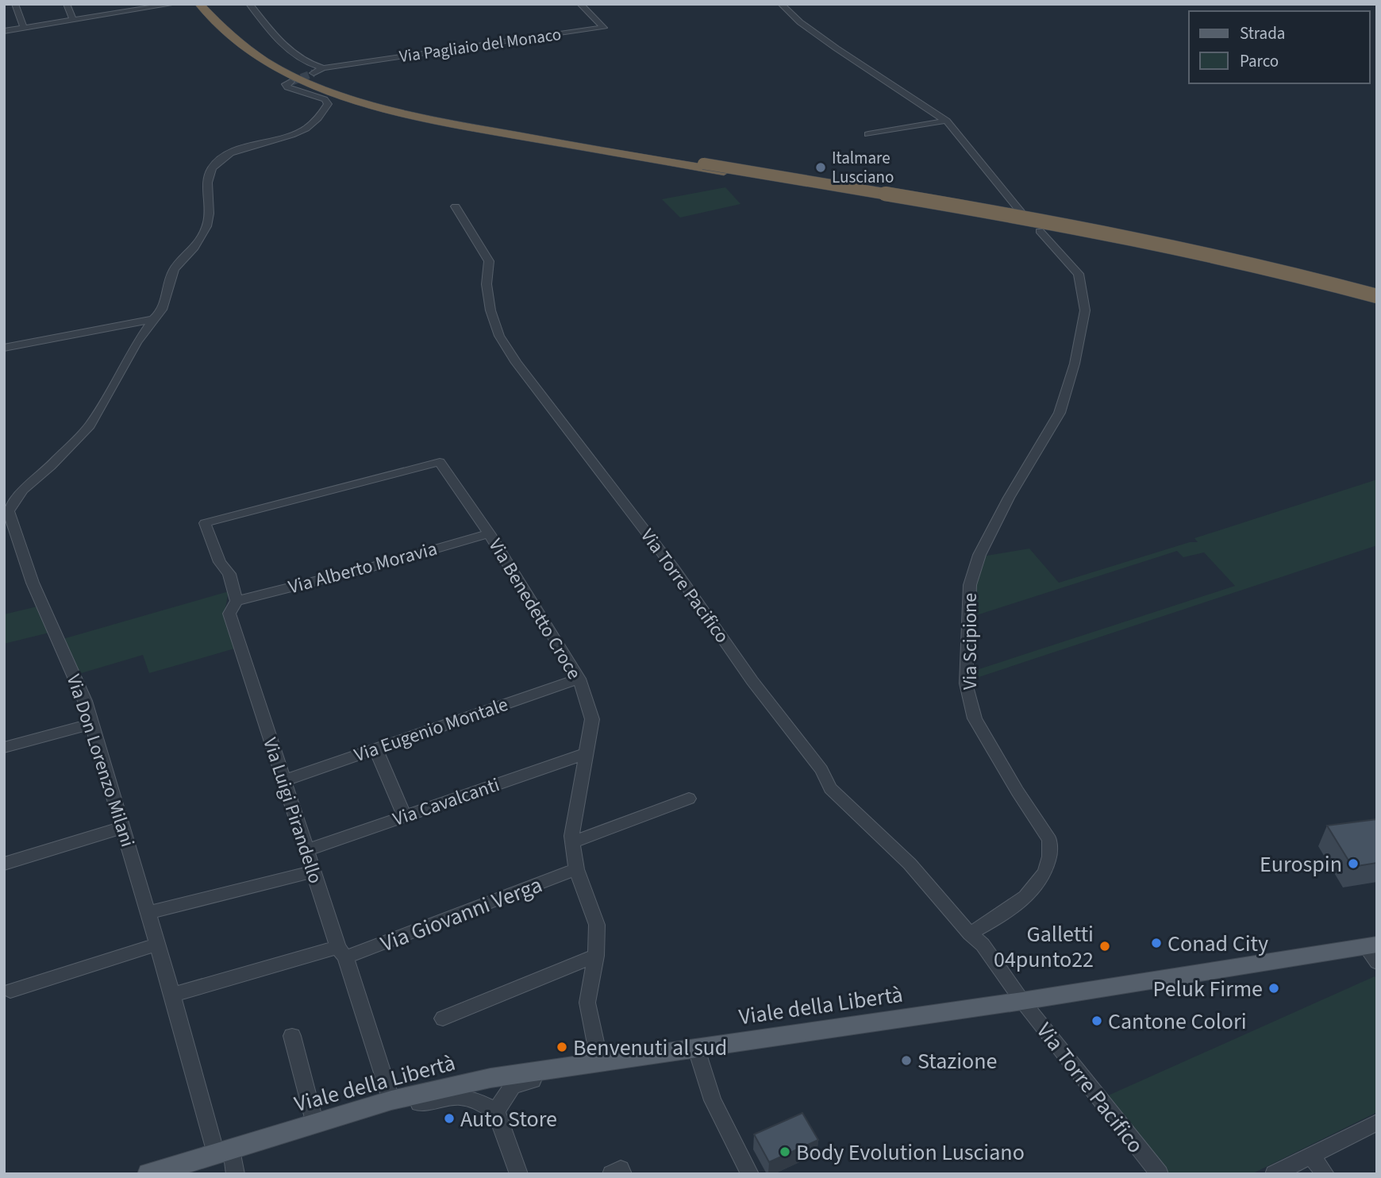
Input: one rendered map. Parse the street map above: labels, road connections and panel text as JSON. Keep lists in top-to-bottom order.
{
  "streets": {
    "main road": ["Viale della Libertà"],
    "street": [
      "Via Pagliaio del Monaco",
      "Via Alberto Moravia",
      "Via Torre Pacifico",
      "Via Benedetto Croce",
      "Via Scipione",
      "Via Eugenio Montale",
      "Via Don Lorenzo Milani",
      "Via Cavalcanti",
      "Via Luigi Pirandello",
      "Via Giovanni Verga"
    ]
  },
  "crossings": [
    ["Via Alberto Moravia", "Via Benedetto Croce"],
    ["Via Alberto Moravia", "Via Luigi Pirandello"],
    ["Via Torre Pacifico", "Via Scipione"],
    ["Via Torre Pacifico", "Viale della Libertà"],
    ["Via Benedetto Croce", "Via Eugenio Montale"],
    ["Via Benedetto Croce", "Via Cavalcanti"],
    ["Via Benedetto Croce", "Via Luigi Pirandello"],
    ["Via Benedetto Croce", "Via Giovanni Verga"],
    ["Via Benedetto Croce", "Viale della Libertà"],
    ["Via Eugenio Montale", "Via Luigi Pirandello"],
    ["Via Don Lorenzo Milani", "Via Giovanni Verga"],
    ["Via Don Lorenzo Milani", "Viale della Libertà"],
    ["Via Cavalcanti", "Via Luigi Pirandello"],
    ["Via Luigi Pirandello", "Via Giovanni Verga"],
    ["Via Luigi Pirandello", "Viale della Libertà"]
  ],
  "places": [
    "Italmare Lusciano",
    "Eurospin",
    "Conad City",
    "Galletti 04punto22",
    "Peluk Firme",
    "Cantone Colori",
    "Benvenuti al sud",
    "Stazione",
    "Auto Store",
    "Body Evolution Lusciano"
  ],
  "legend": ["Strada", "Parco"]
}
